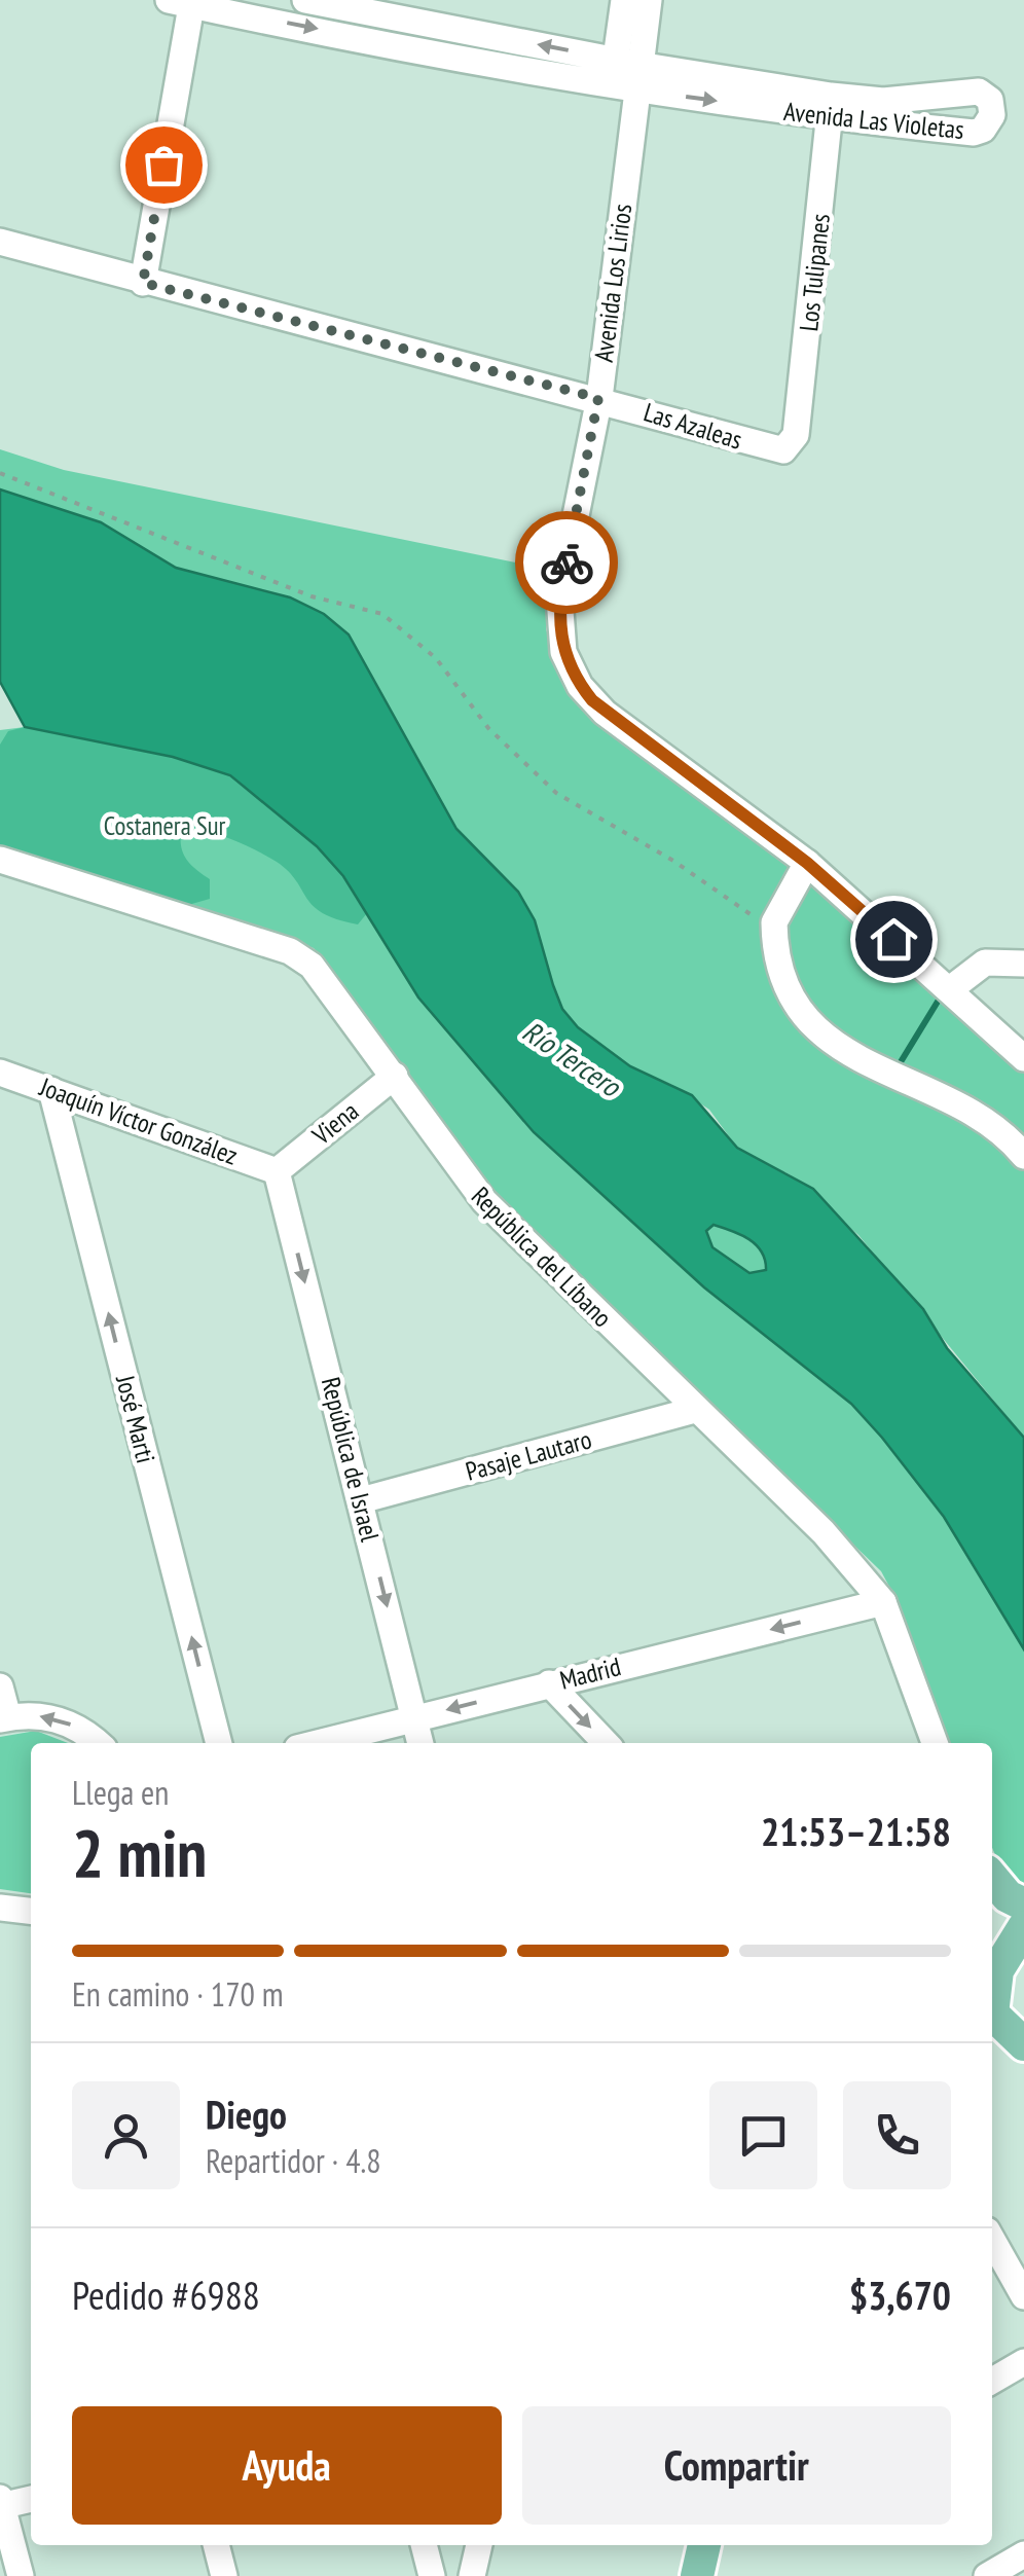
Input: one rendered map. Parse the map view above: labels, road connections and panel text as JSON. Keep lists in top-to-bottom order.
{
  "streets": {
    "street": [
      "Avenida Las Violetas",
      "Los Tulipanes",
      "Avenida Los Lirios",
      "Las Azaleas",
      "Joaquín Víctor González",
      "Viena",
      "República del Líbano",
      "José Marti",
      "Pasaje Lautaro",
      "República de Israel",
      "Madrid"
    ]
  },
  "crossings": [
    ["Avenida Las Violetas", "Los Tulipanes"],
    ["Avenida Las Violetas", "Avenida Los Lirios"],
    ["Los Tulipanes", "Las Azaleas"],
    ["Avenida Los Lirios", "Las Azaleas"],
    ["Joaquín Víctor González", "Viena"],
    ["Joaquín Víctor González", "José Marti"],
    ["Joaquín Víctor González", "República de Israel"],
    ["Viena", "República del Líbano"],
    ["Viena", "República de Israel"],
    ["República del Líbano", "Pasaje Lautaro"],
    ["República del Líbano", "Madrid"],
    ["Pasaje Lautaro", "República de Israel"],
    ["República de Israel", "Madrid"]
  ],
  "one_way": ["José Marti", "República de Israel", "Madrid"],
  "water": ["Río Tercero"],
  "parks": ["Costanera Sur"],
  "page": {
    "heading": ["2 min", "Llega en", "21:53–21:58"],
    "panel": [
      "Diego",
      "Repartidor · 4.8",
      "Pedido #6988",
      "$3,670"
    ],
    "bar": "En camino · 170 m",
    "buttons": ["Ayuda", "Compartir"]
  }
}
